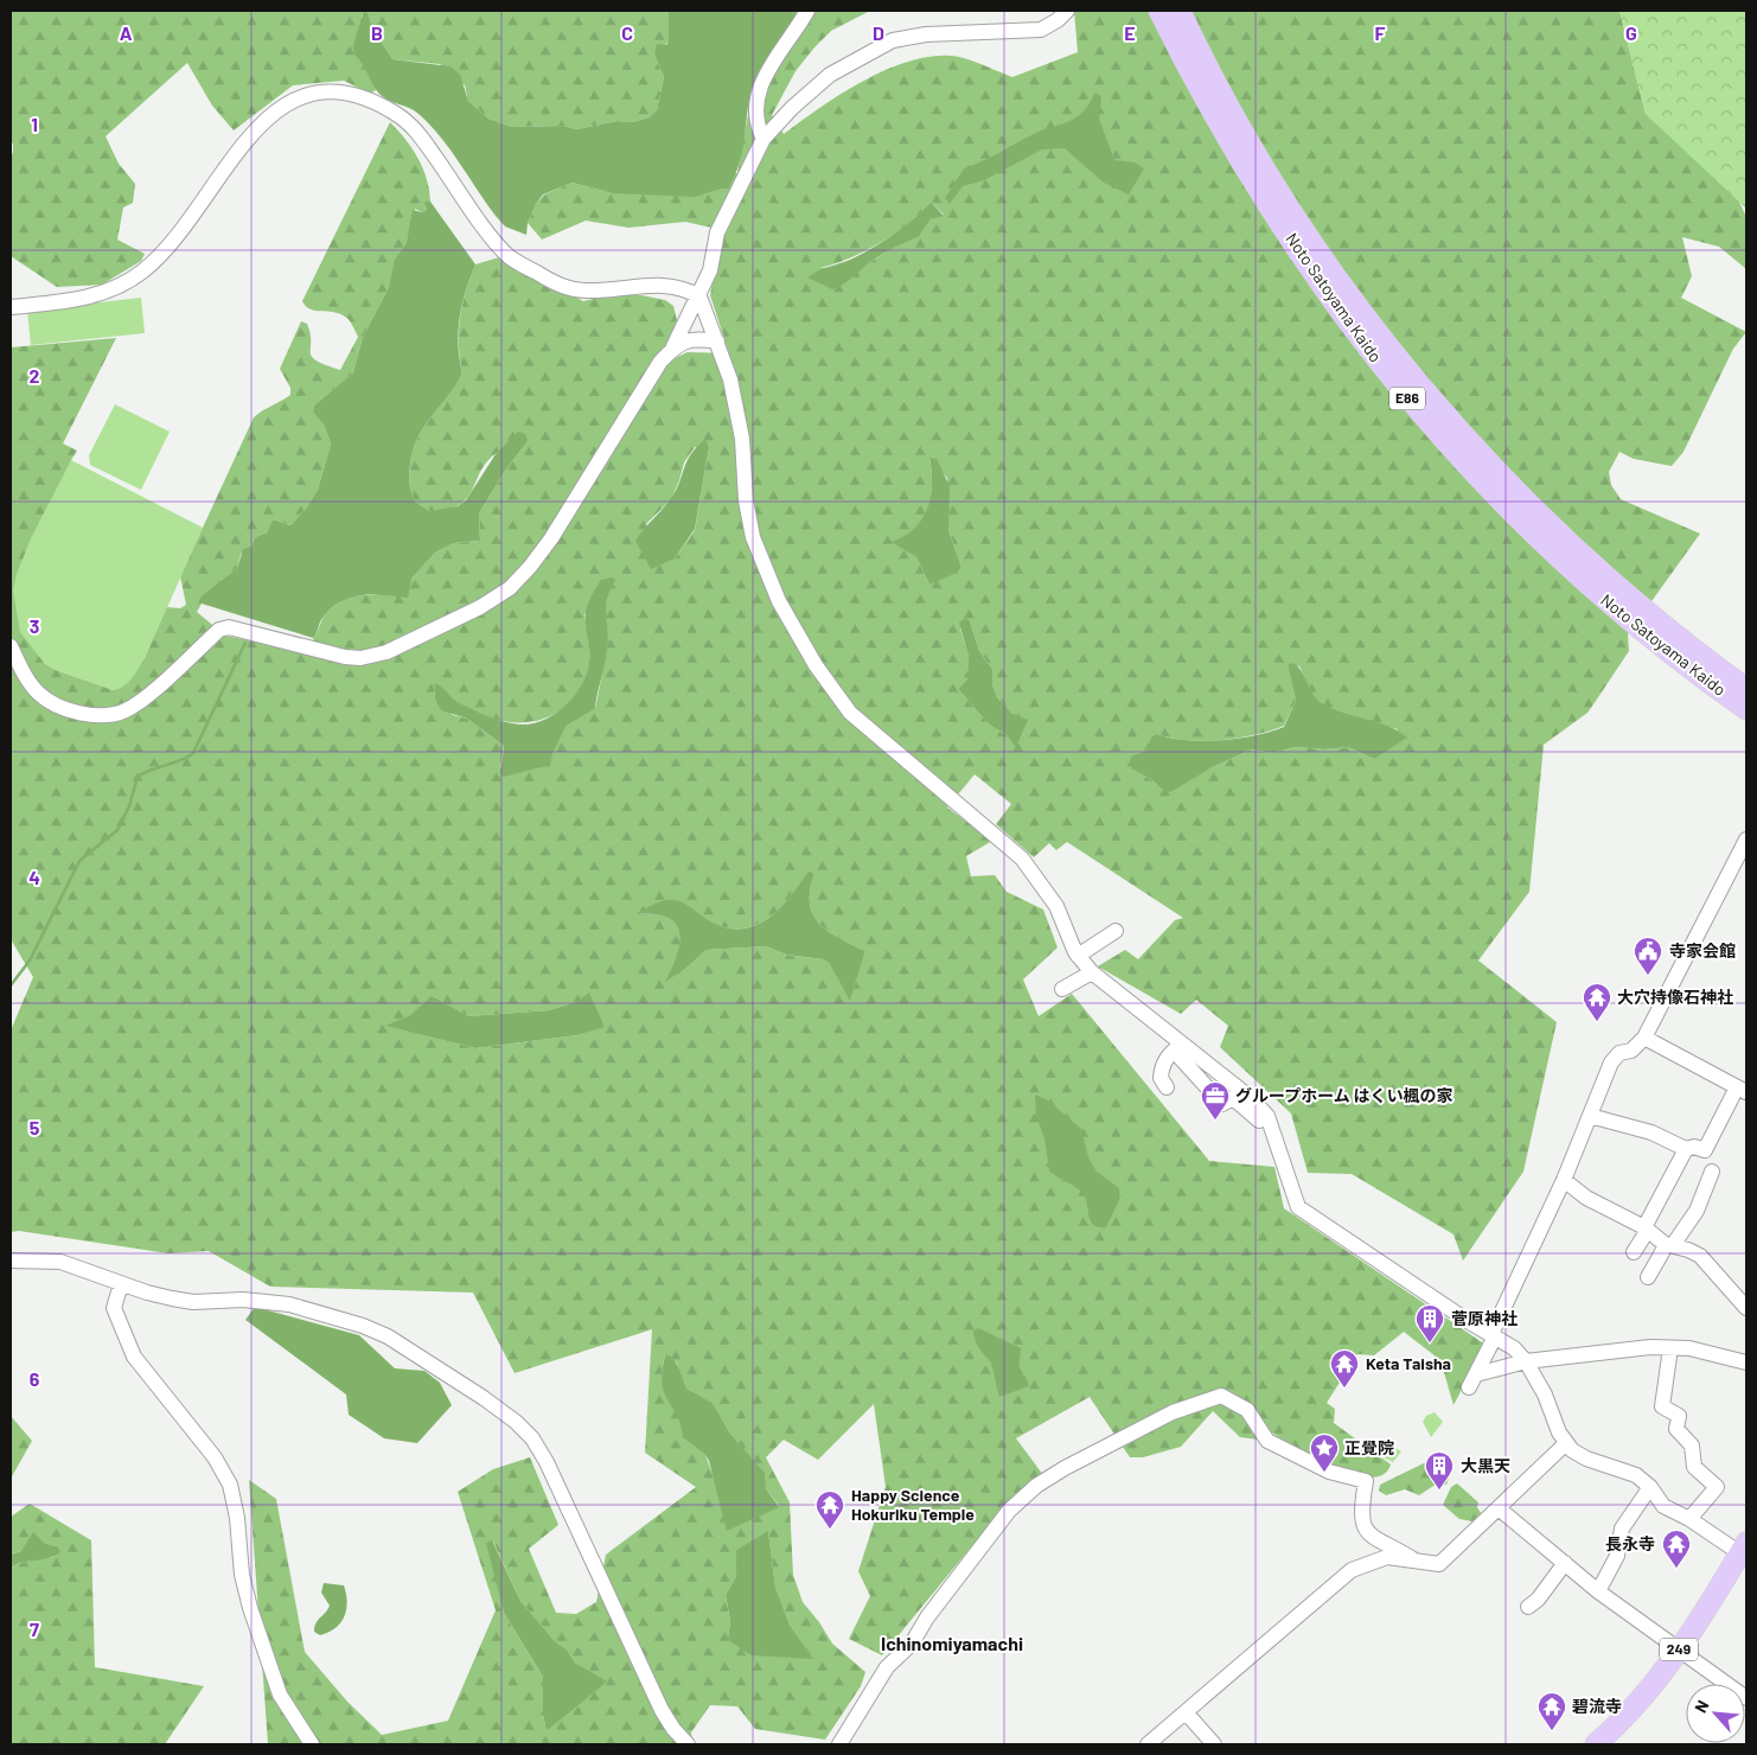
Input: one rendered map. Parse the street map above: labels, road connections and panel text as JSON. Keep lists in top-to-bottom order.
{
  "streets": {
    "highway": ["Noto Satoyama Kaido", "E86", "249"]
  },
  "districts": ["Ichinomiyamachi"],
  "places": {
    "public building": ["寺家会館"],
    "temple": [
      "大穴持像石神社",
      "Keta Taisha",
      "Happy Science Hokuriku Temple",
      "長永寺",
      "碧流寺"
    ],
    "office": ["グループホーム はくい楓の家"],
    "building": ["菅原神社", "大黒天"],
    "place": ["正覺院"]
  },
  "north": "top left",
  "grid": {
    "columns": [
      "A",
      "B",
      "C",
      "D",
      "E",
      "F",
      "G"
    ],
    "rows": [
      "1",
      "2",
      "3",
      "4",
      "5",
      "6",
      "7"
    ]
  }
}
